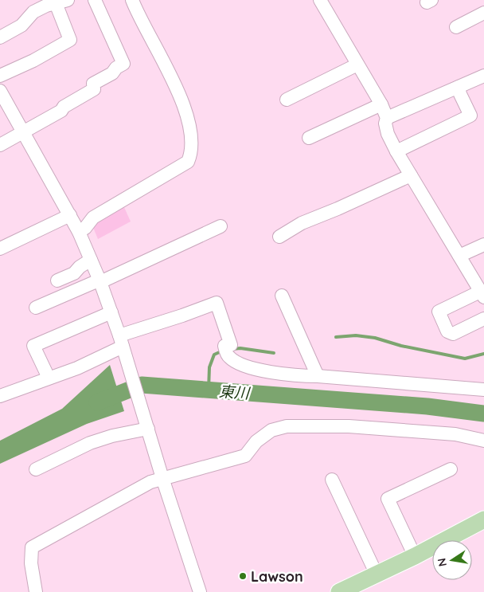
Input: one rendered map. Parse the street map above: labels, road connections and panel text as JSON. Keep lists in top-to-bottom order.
{
  "water": ["東川"],
  "places": ["Lawson"],
  "north": "left"
}
